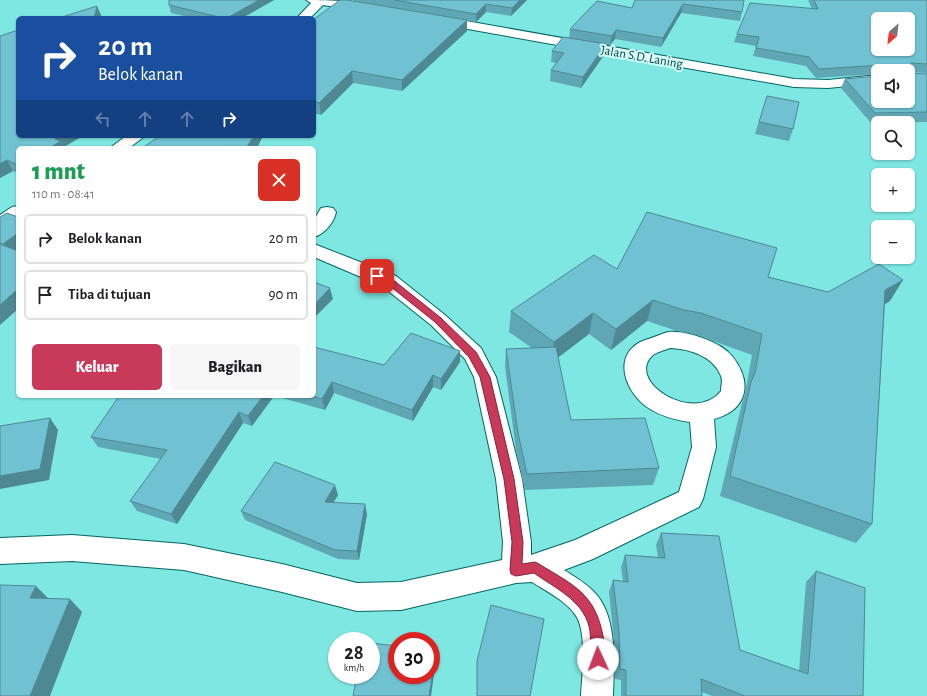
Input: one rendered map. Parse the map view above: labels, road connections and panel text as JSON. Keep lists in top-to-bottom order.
{
  "streets": {
    "street": ["Jalan S.D. Laning"]
  },
  "north": "bottom left",
  "page": {
    "map_buttons": ["+", "−"],
    "turn": ["20 m", "Belok kanan"],
    "heading": ["1 mnt", "110 m · 08:41"],
    "list": [
      {
        "name": "Belok kanan",
        "value": "20 m"
      },
      {
        "name": "Tiba di tujuan",
        "value": "90 m"
      }
    ],
    "buttons": ["Keluar", "Bagikan"],
    "speed": "28 km/h",
    "limit": "30"
  }
}
